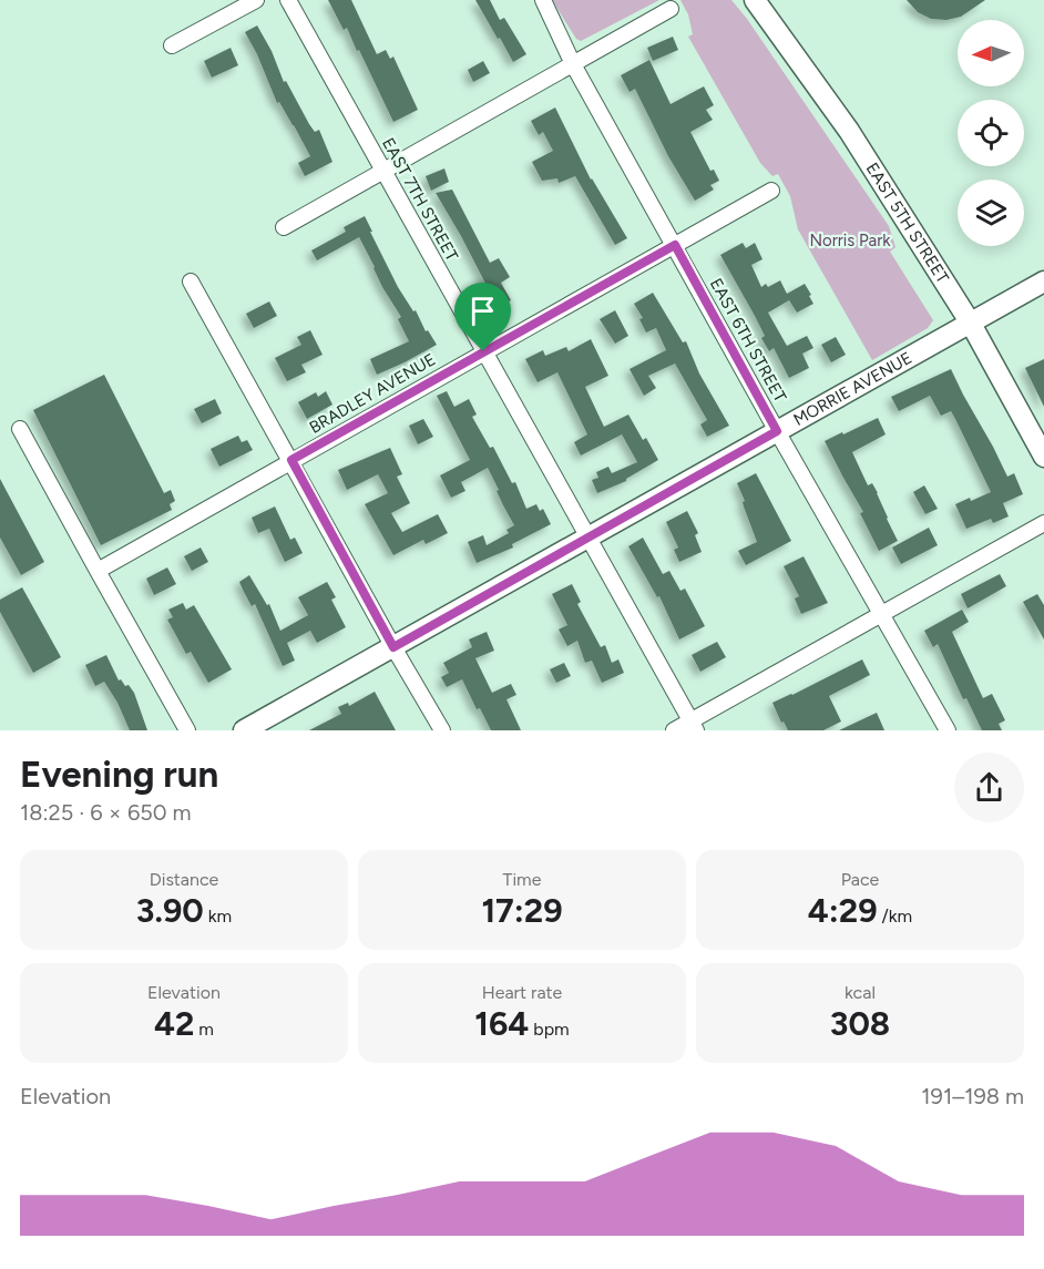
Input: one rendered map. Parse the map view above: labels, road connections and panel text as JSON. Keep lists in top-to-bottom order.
{
  "streets": {
    "street": [
      "EAST 7TH STREET",
      "EAST 5TH STREET",
      "EAST 6TH STREET",
      "MORRIE AVENUE",
      "BRADLEY AVENUE"
    ]
  },
  "crossings": [
    ["EAST 7TH STREET", "MORRIE AVENUE"],
    ["EAST 7TH STREET", "BRADLEY AVENUE"],
    ["EAST 5TH STREET", "MORRIE AVENUE"],
    ["EAST 6TH STREET", "MORRIE AVENUE"],
    ["EAST 6TH STREET", "BRADLEY AVENUE"]
  ],
  "parks": ["Norris Park"],
  "north": "left",
  "page": {
    "heading": ["Evening run", "18:25 · 6 × 650 m"],
    "stats": [
      ["Distance", "3.90 km"],
      ["Time", "17:29"],
      ["Pace", "4:29 /km"],
      ["Elevation", "42 m"],
      ["Heart rate", "164 bpm"],
      ["kcal", "308"]
    ],
    "chart": ["Elevation", "191–198 m"]
  }
}
